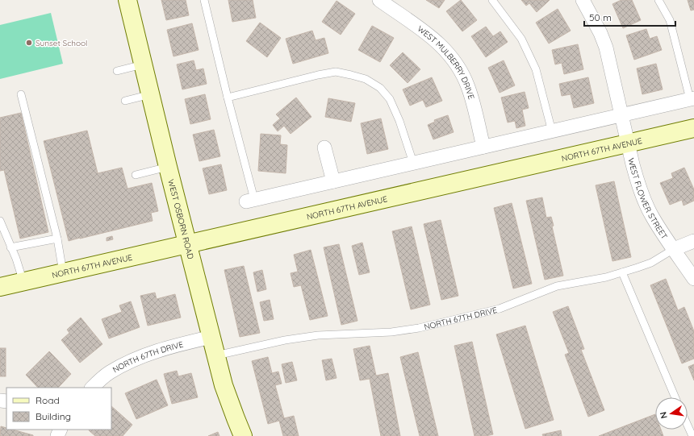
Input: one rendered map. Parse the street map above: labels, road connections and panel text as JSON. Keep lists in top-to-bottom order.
{
  "streets": {
    "main road": ["NORTH 67TH AVENUE", "WEST OSBORN ROAD"],
    "street": ["WEST MULBERRY DRIVE", "WEST FLOWER STREET", "NORTH 67TH DRIVE"]
  },
  "crossings": [
    ["NORTH 67TH AVENUE", "WEST FLOWER STREET"],
    ["NORTH 67TH AVENUE", "WEST OSBORN ROAD"],
    ["WEST FLOWER STREET", "NORTH 67TH DRIVE"],
    ["WEST OSBORN ROAD", "NORTH 67TH DRIVE"]
  ],
  "places": ["Sunset School"],
  "legend": ["Road", "Building"],
  "scale_bar": "50 m",
  "north": "left"
}
